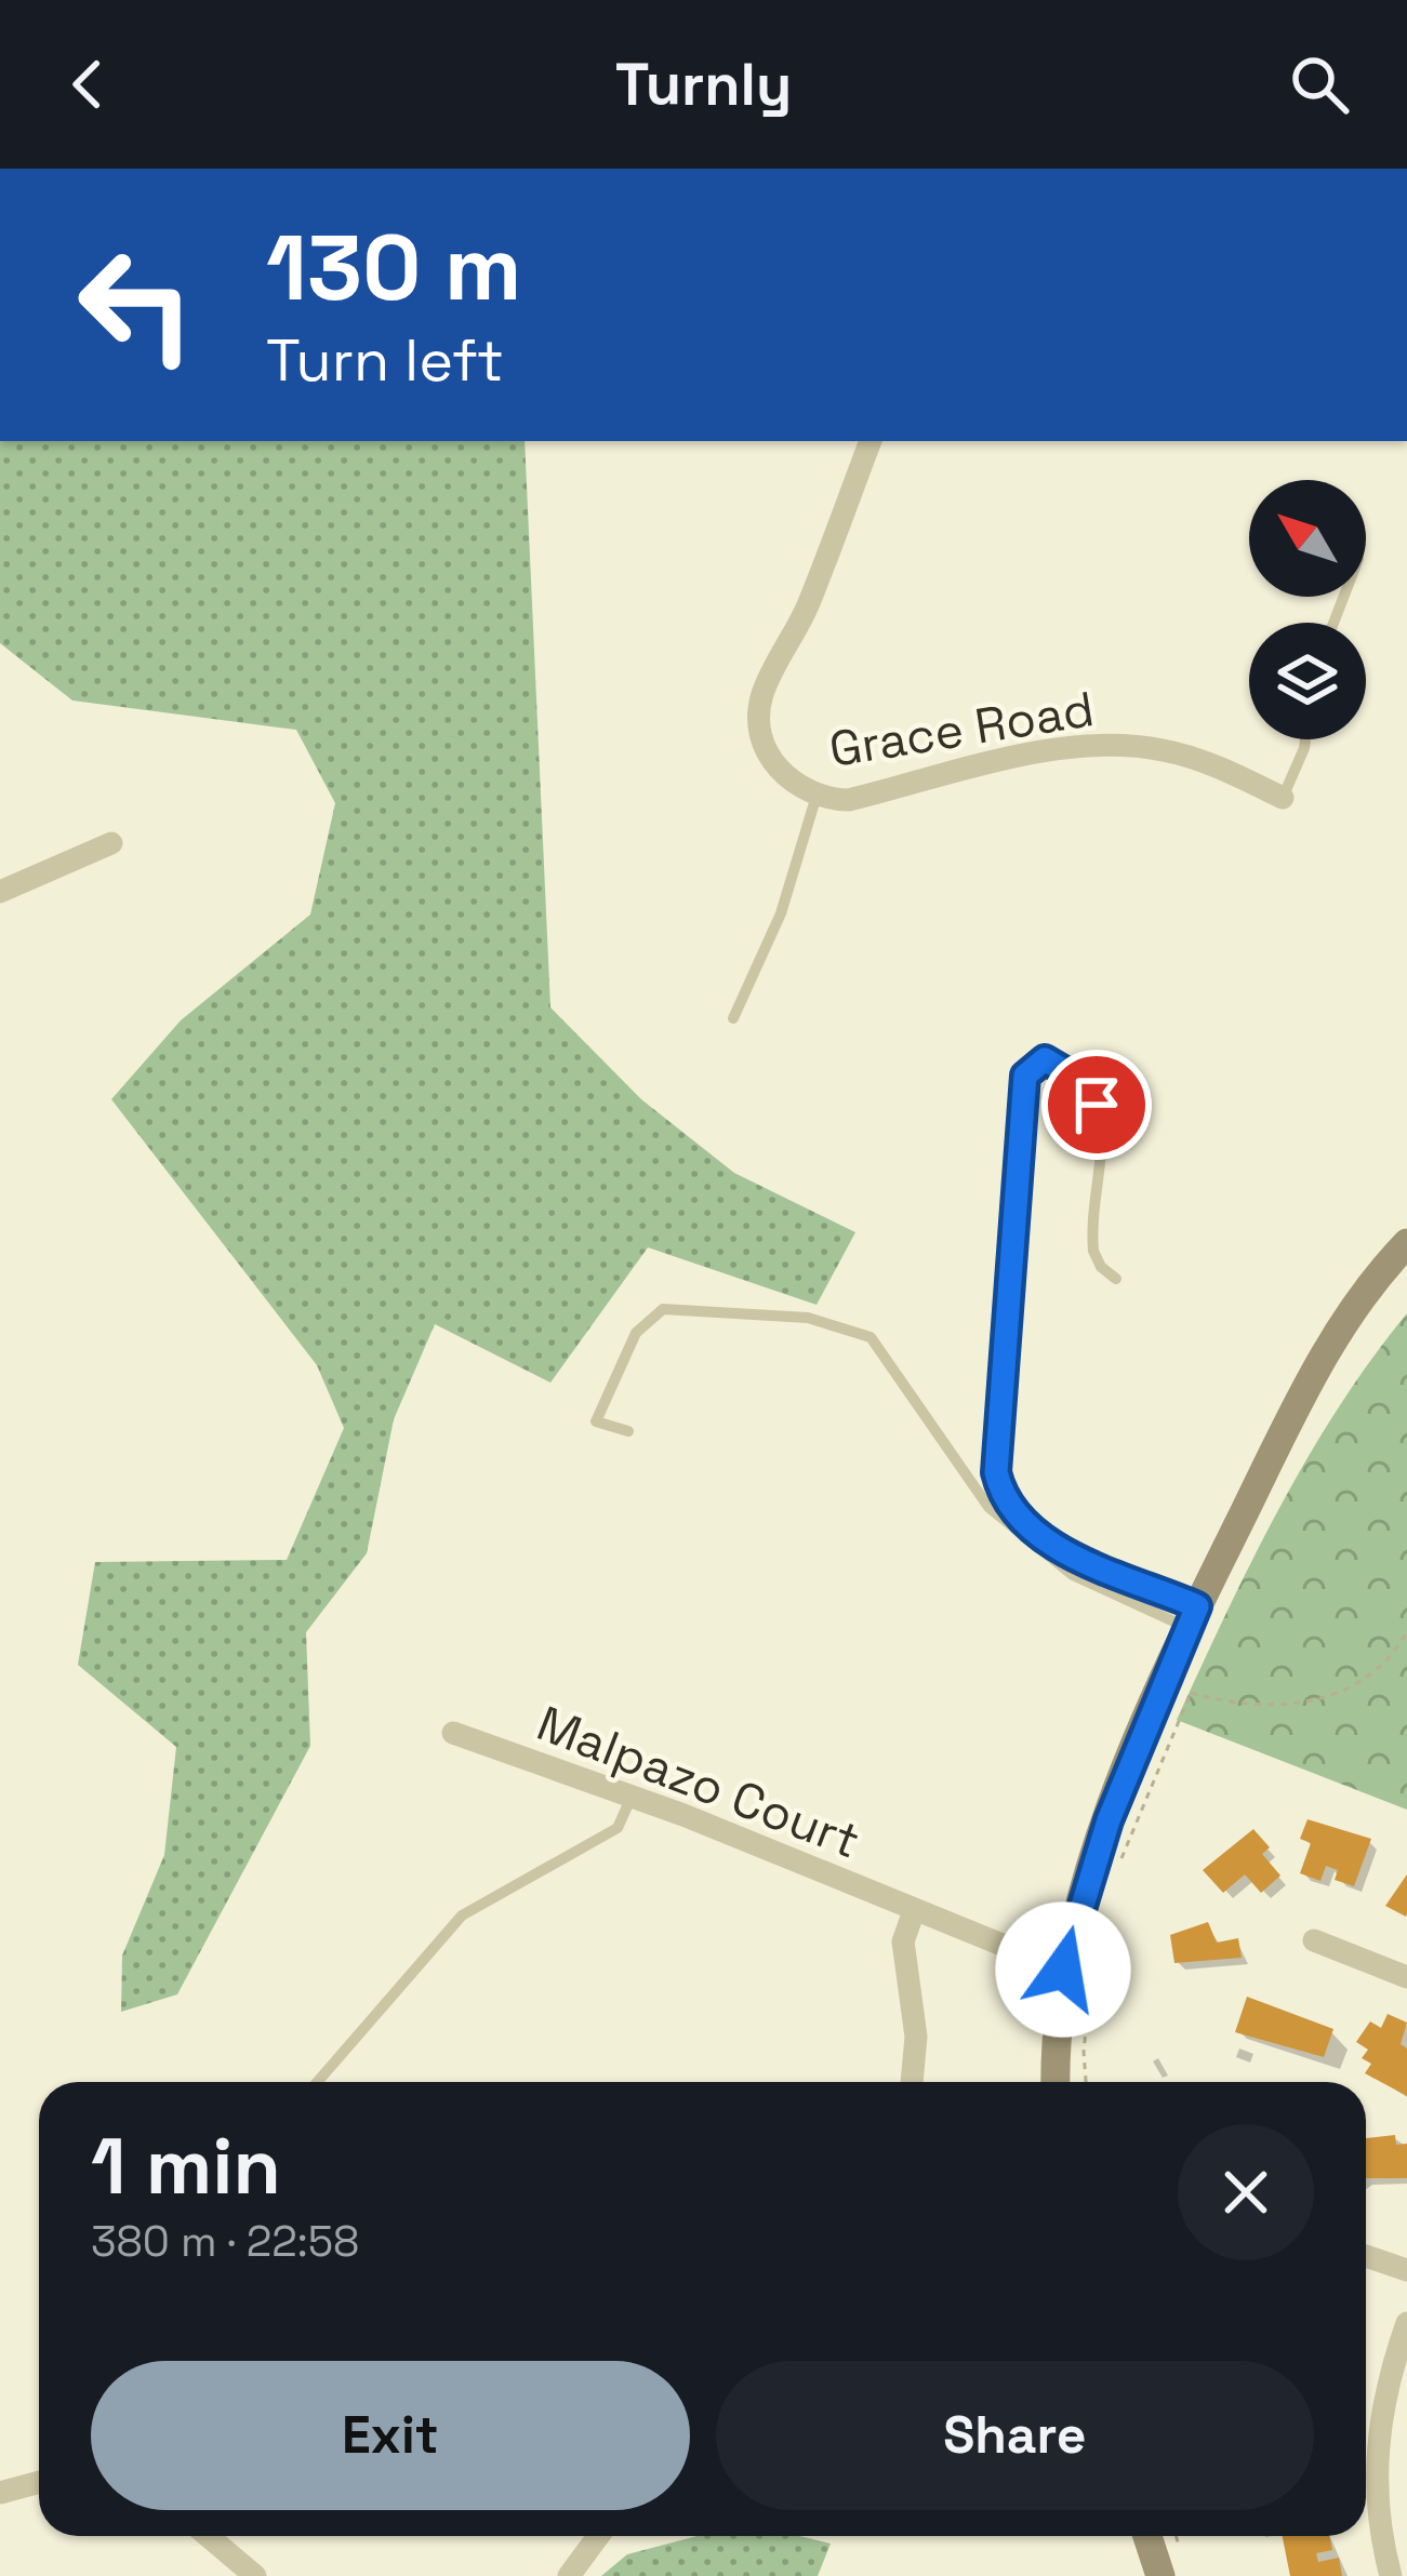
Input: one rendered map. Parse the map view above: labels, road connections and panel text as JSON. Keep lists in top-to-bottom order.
{
  "streets": {
    "street": ["Grace Road", "Malpazo Court"]
  },
  "north": "top left",
  "page": {
    "header": "Turnly",
    "turn": ["130 m", "Turn left"],
    "heading": ["1 min", "380 m · 22:58"],
    "buttons": ["Exit", "Share"]
  }
}
